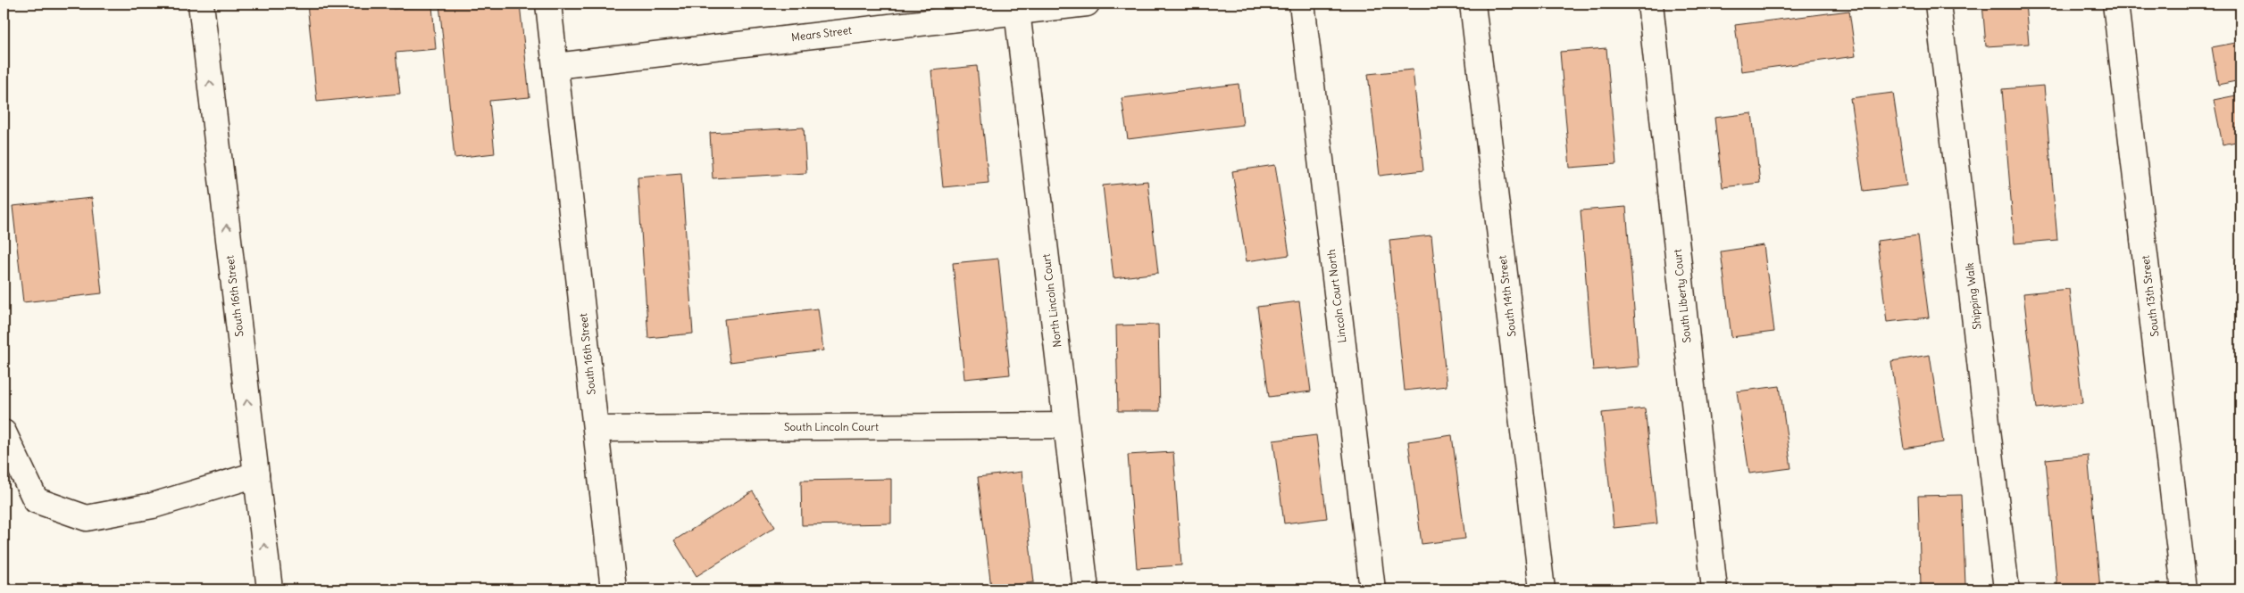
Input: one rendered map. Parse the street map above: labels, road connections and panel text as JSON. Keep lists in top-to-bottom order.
{
  "streets": {
    "street": [
      "Mears Street",
      "South 16th Street",
      "Lincoln Court North",
      "South 14th Street",
      "South Liberty Court",
      "Shipping Walk",
      "South 13th Street",
      "North Lincoln Court",
      "South Lincoln Court"
    ]
  },
  "crossings": [
    ["Mears Street", "South 16th Street"],
    ["Mears Street", "North Lincoln Court"],
    ["South 16th Street", "South Lincoln Court"],
    ["North Lincoln Court", "South Lincoln Court"]
  ],
  "one_way": ["South 16th Street"]
}
